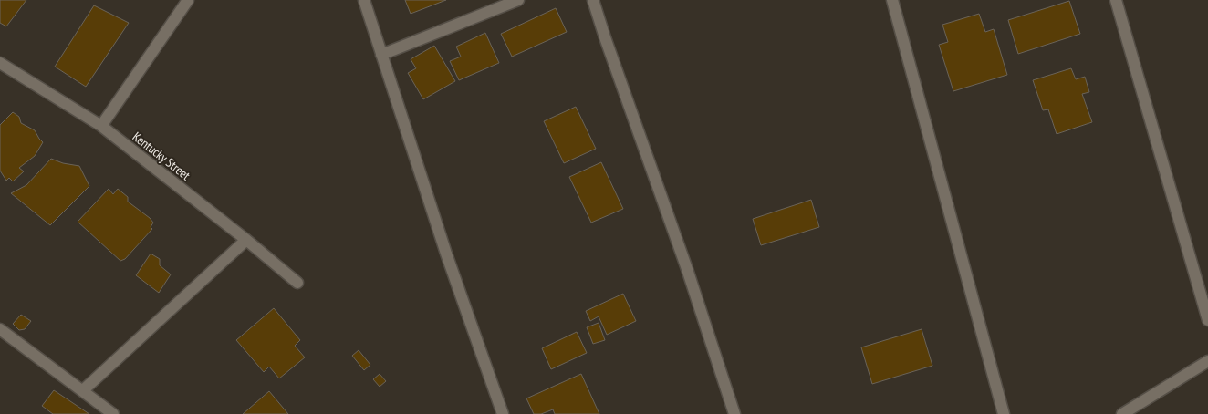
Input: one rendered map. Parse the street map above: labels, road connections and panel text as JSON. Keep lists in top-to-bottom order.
{
  "streets": {
    "street": ["Kentucky Street"]
  }
}
